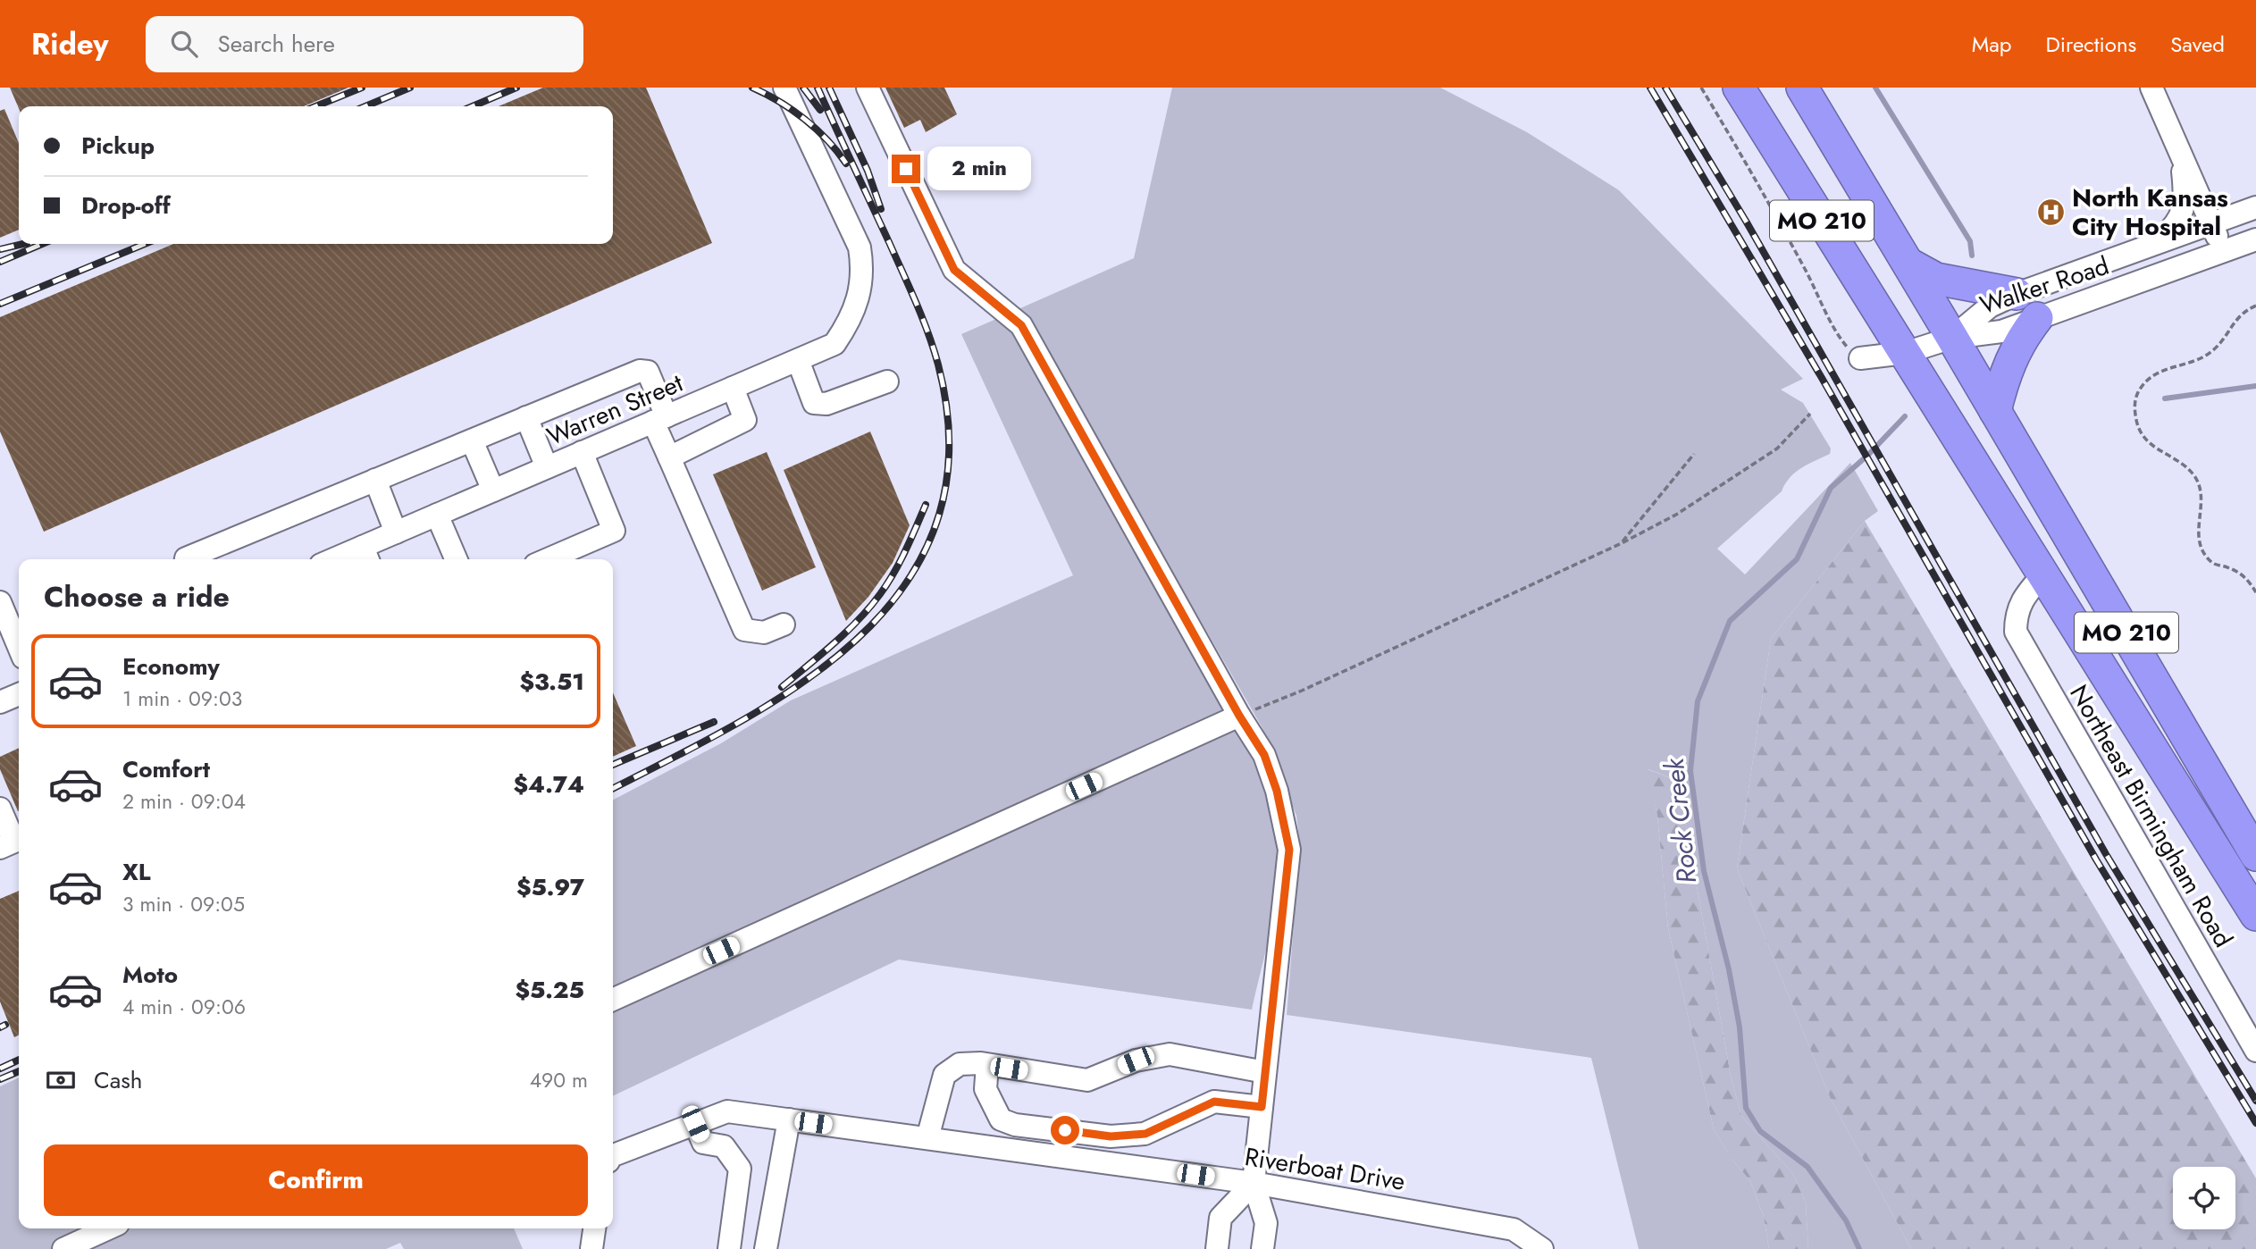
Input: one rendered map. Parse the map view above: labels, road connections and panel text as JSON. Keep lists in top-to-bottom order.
{
  "streets": {
    "highway": ["MO 210"],
    "street": [
      "Walker Road",
      "Warren Street",
      "Northeast Birmingham Road",
      "Riverboat Drive"
    ]
  },
  "crossings": [
    ["MO 210", "Walker Road"],
    ["MO 210", "Northeast Birmingham Road"]
  ],
  "water": ["Rock Creek"],
  "places": {
    "hospital": ["North Kansas City Hospital"]
  },
  "page": {
    "header": "Ridey",
    "search": "Search here",
    "nav": ["Map", "Directions", "Saved"],
    "banner": ["Pickup", "Drop-off"],
    "bubble": "2 min",
    "heading": "Choose a ride",
    "list": [
      {
        "name": "Economy",
        "note": "1 min · 09:03",
        "value": "$3.51"
      },
      {
        "name": "Comfort",
        "note": "2 min · 09:04",
        "value": "$4.74"
      },
      {
        "name": "XL",
        "note": "3 min · 09:05",
        "value": "$5.97"
      },
      {
        "name": "Moto",
        "note": "4 min · 09:06",
        "value": "$5.25"
      }
    ],
    "pay": ["Cash", "490 m"],
    "buttons": "Confirm"
  }
}
